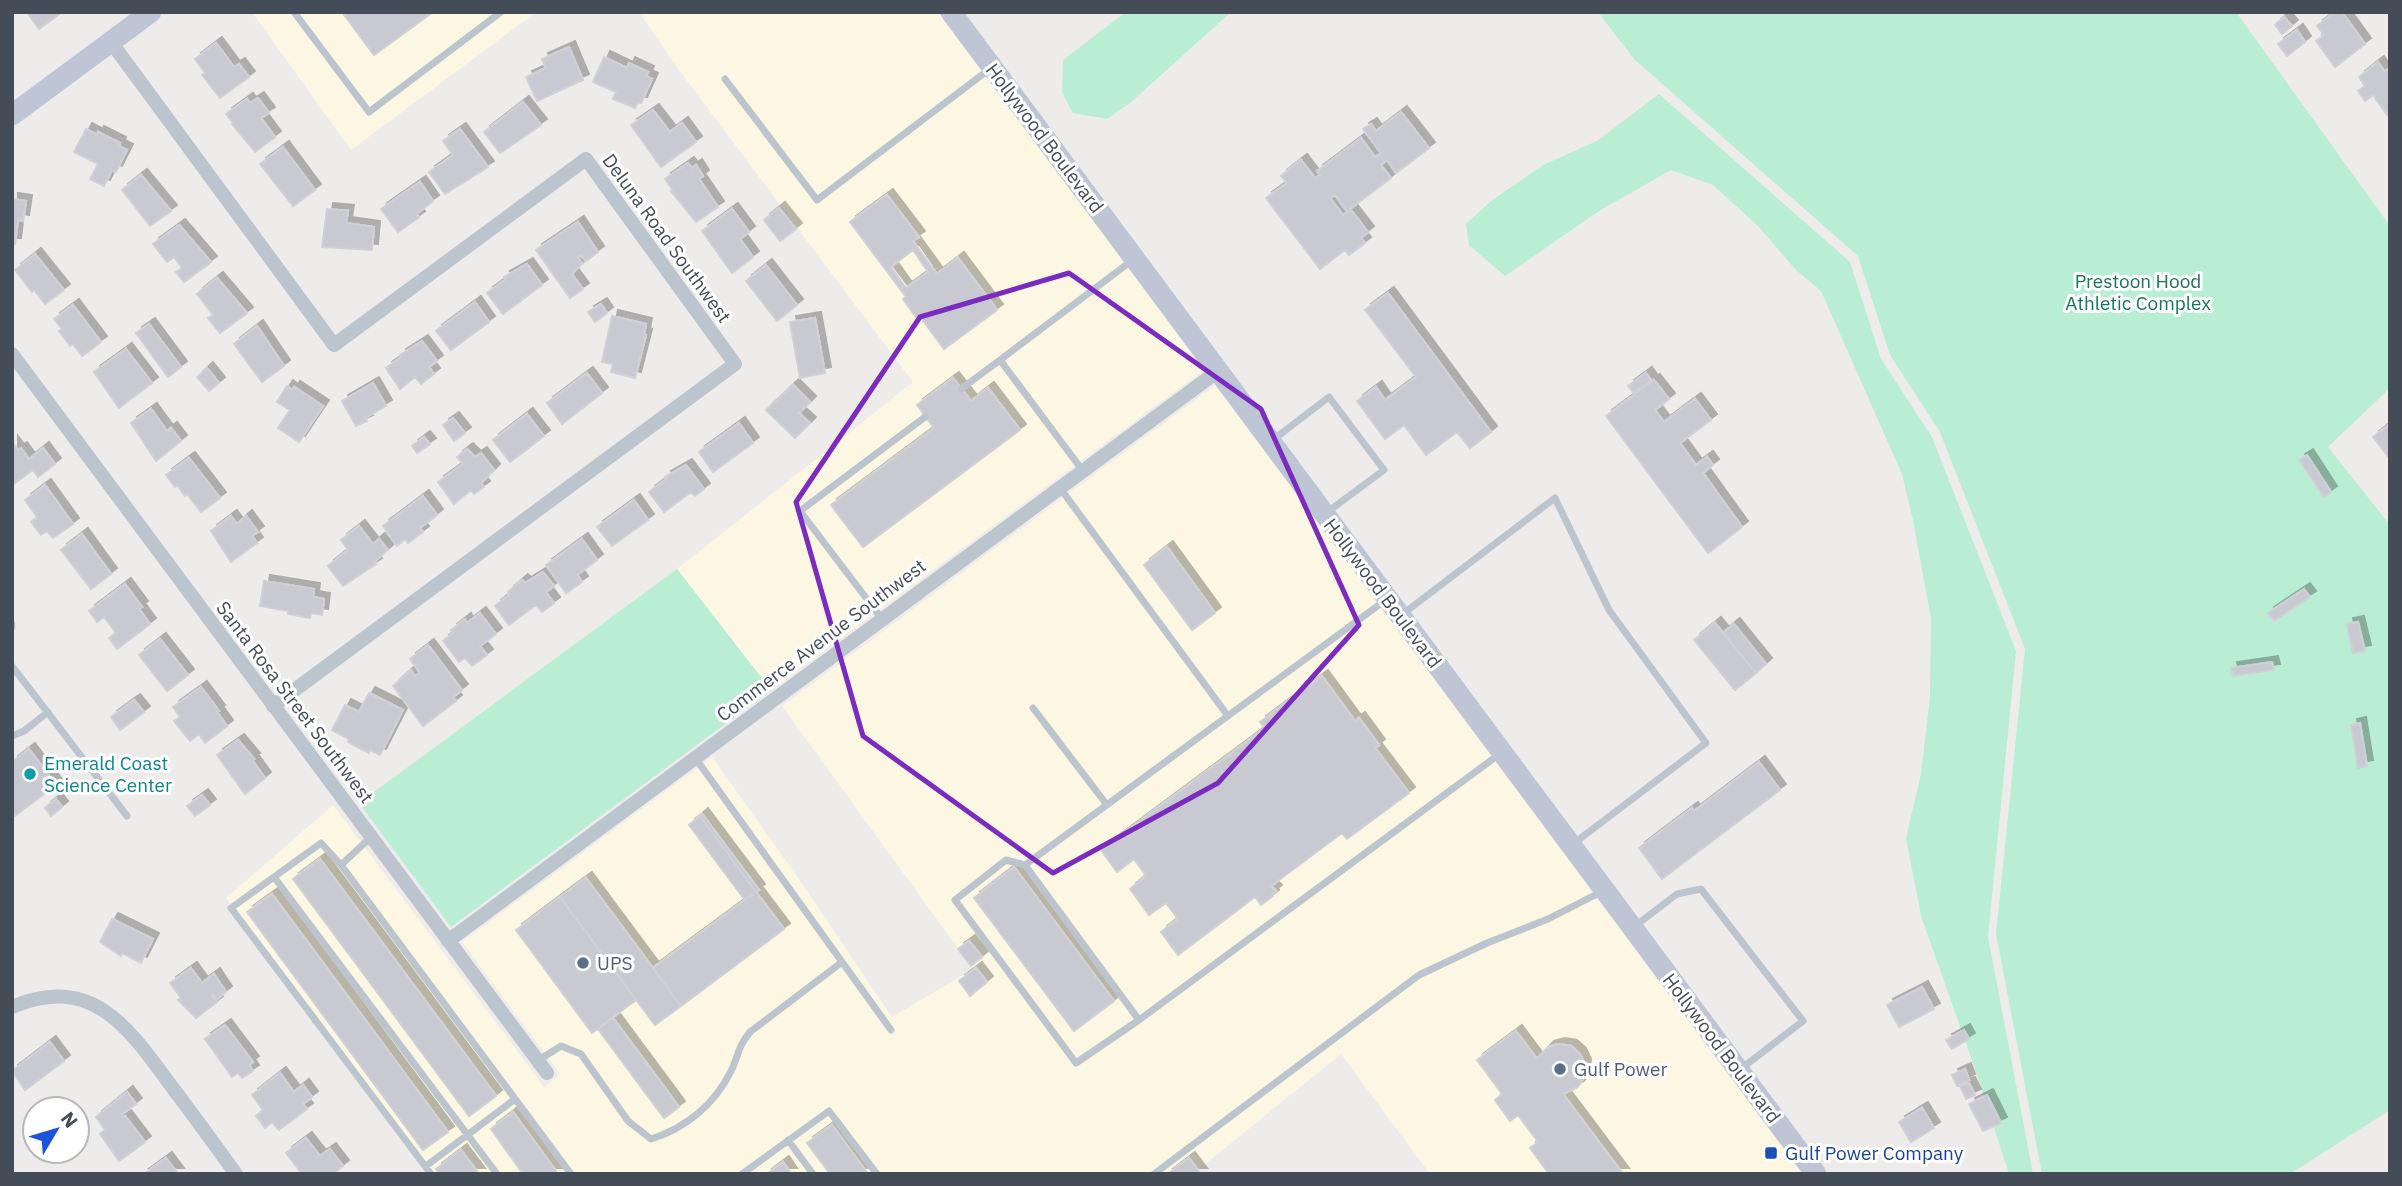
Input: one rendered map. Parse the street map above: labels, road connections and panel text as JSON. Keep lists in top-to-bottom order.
{
  "streets": {
    "street": [
      "Hollywood Boulevard",
      "Deluna Road Southwest",
      "Commerce Avenue Southwest",
      "Santa Rosa Street Southwest"
    ]
  },
  "crossings": [
    ["Hollywood Boulevard", "Commerce Avenue Southwest"],
    ["Deluna Road Southwest", "Santa Rosa Street Southwest"],
    ["Commerce Avenue Southwest", "Santa Rosa Street Southwest"]
  ],
  "parks": ["Prestoon Hood Athletic Complex"],
  "places": {
    "other": ["Emerald Coast Science Center", "UPS", "Gulf Power"],
    "transit": ["Gulf Power Company"]
  },
  "north": "top right"
}
